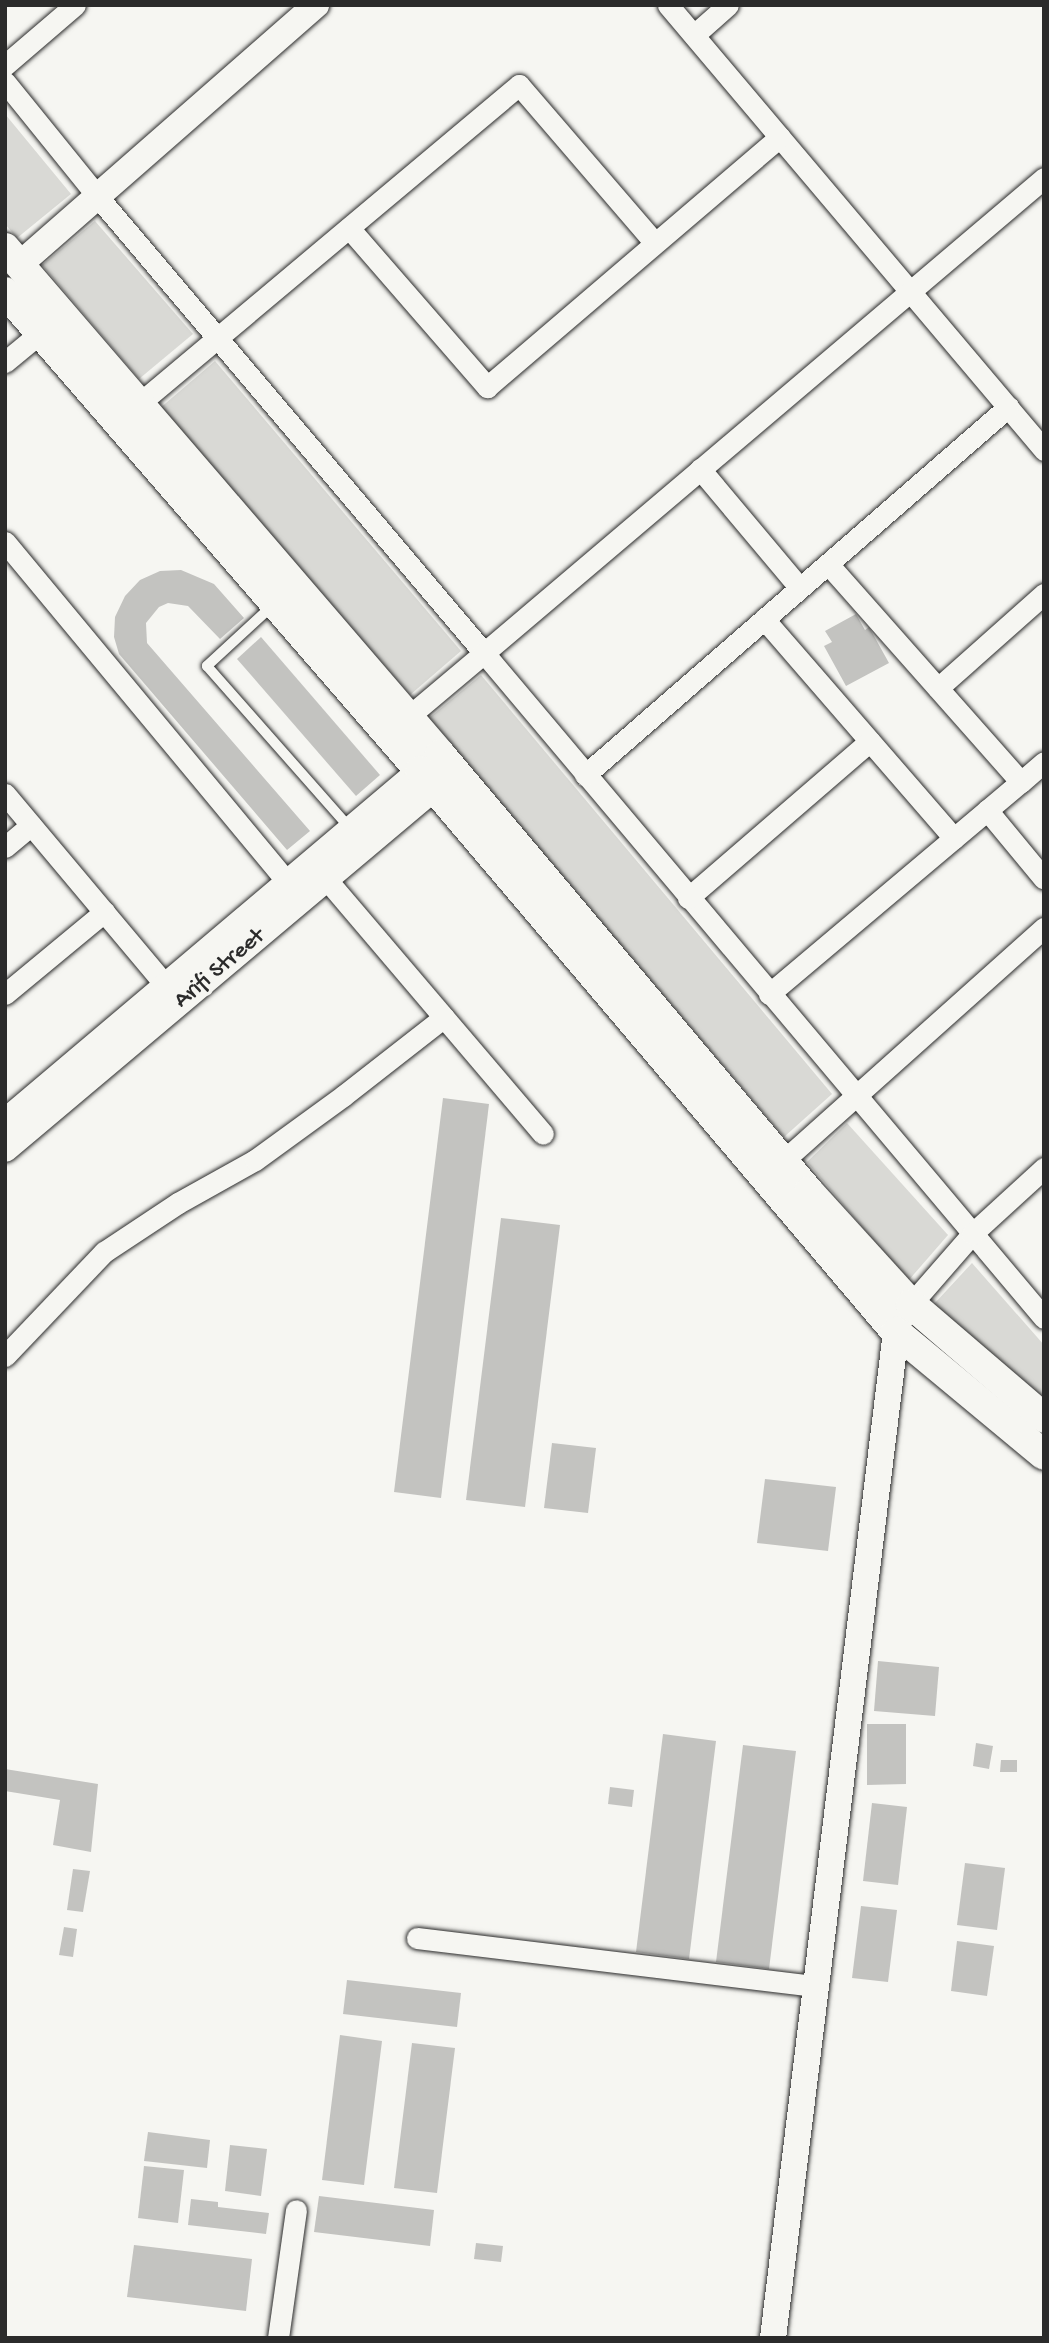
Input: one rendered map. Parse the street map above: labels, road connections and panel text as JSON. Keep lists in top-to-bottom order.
{
  "streets": {
    "street": ["Arifi Street"]
  }
}
